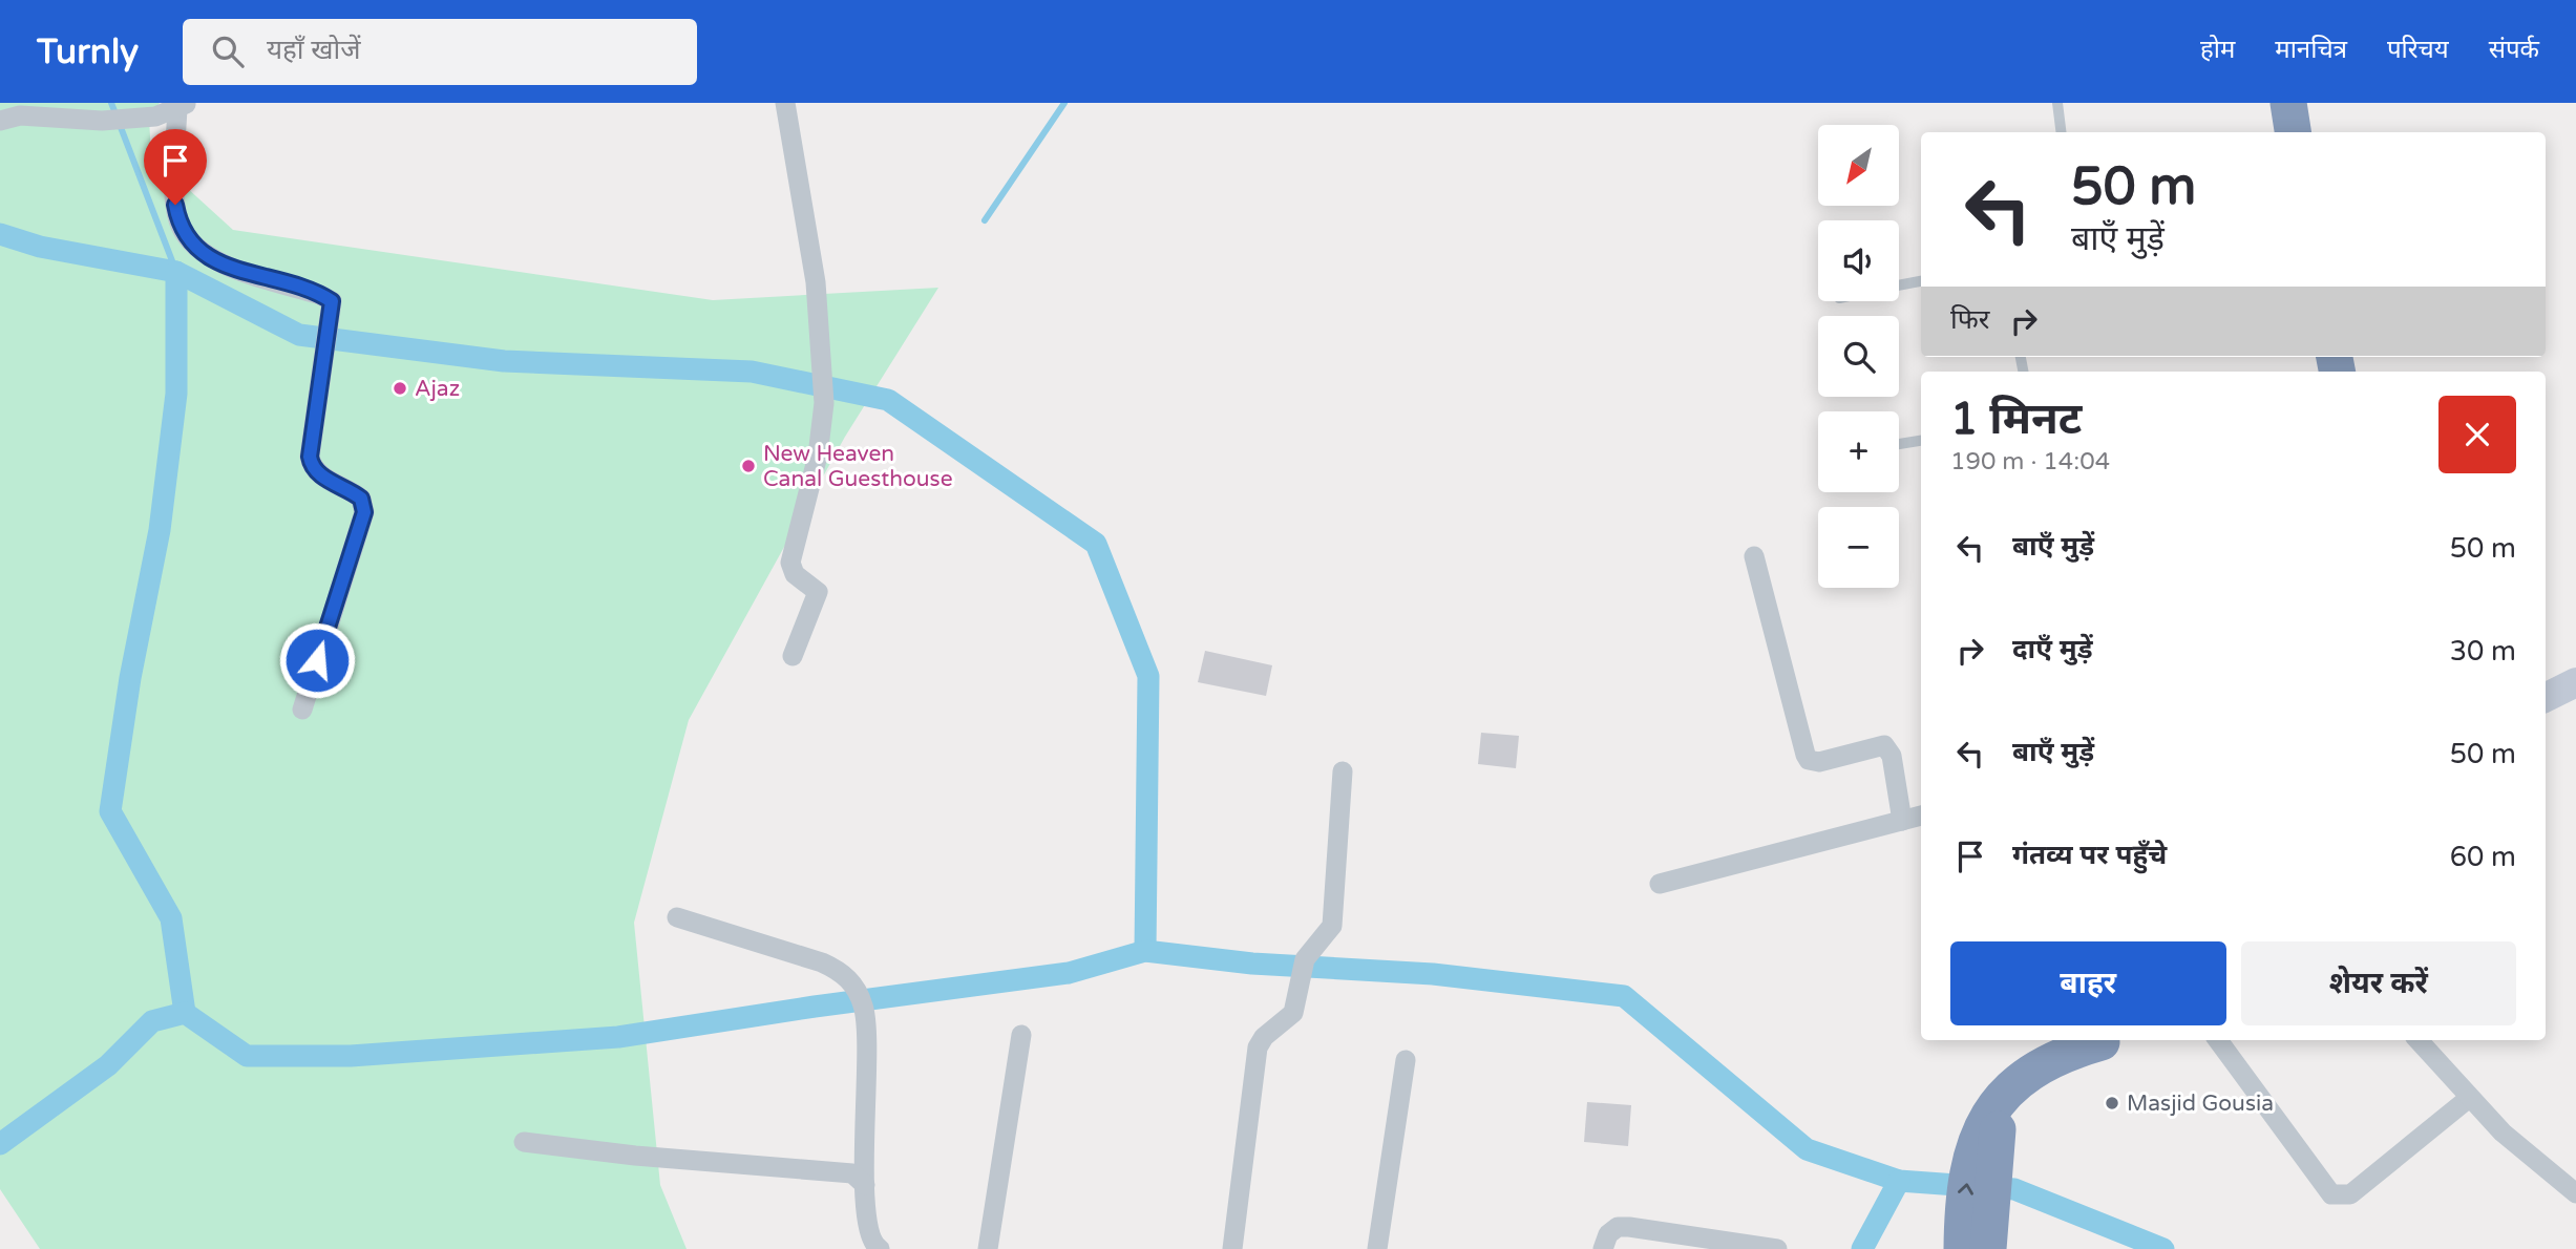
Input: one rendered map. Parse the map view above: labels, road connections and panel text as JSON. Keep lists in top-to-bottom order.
{
  "places": ["Ajaz", "New Heaven Canal Guesthouse", "Masjid Gousia"],
  "north": "bottom left",
  "page": {
    "header": "Turnly",
    "search": "यहाँ खोजें",
    "nav": [
      "होम",
      "मानचित्र",
      "परिचय",
      "संपर्क"
    ],
    "map_buttons": ["+", "−"],
    "turn": ["50 m", "बाएँ मुड़ें"],
    "then": "फिर",
    "heading": ["1 मिनट", "190 m · 14:04"],
    "list": [
      {
        "name": "बाएँ मुड़ें",
        "value": "50 m"
      },
      {
        "name": "दाएँ मुड़ें",
        "value": "30 m"
      },
      {
        "name": "बाएँ मुड़ें",
        "value": "50 m"
      },
      {
        "name": "गंतव्य पर पहुँचे",
        "value": "60 m"
      }
    ],
    "buttons": ["बाहर", "शेयर करें"]
  }
}
